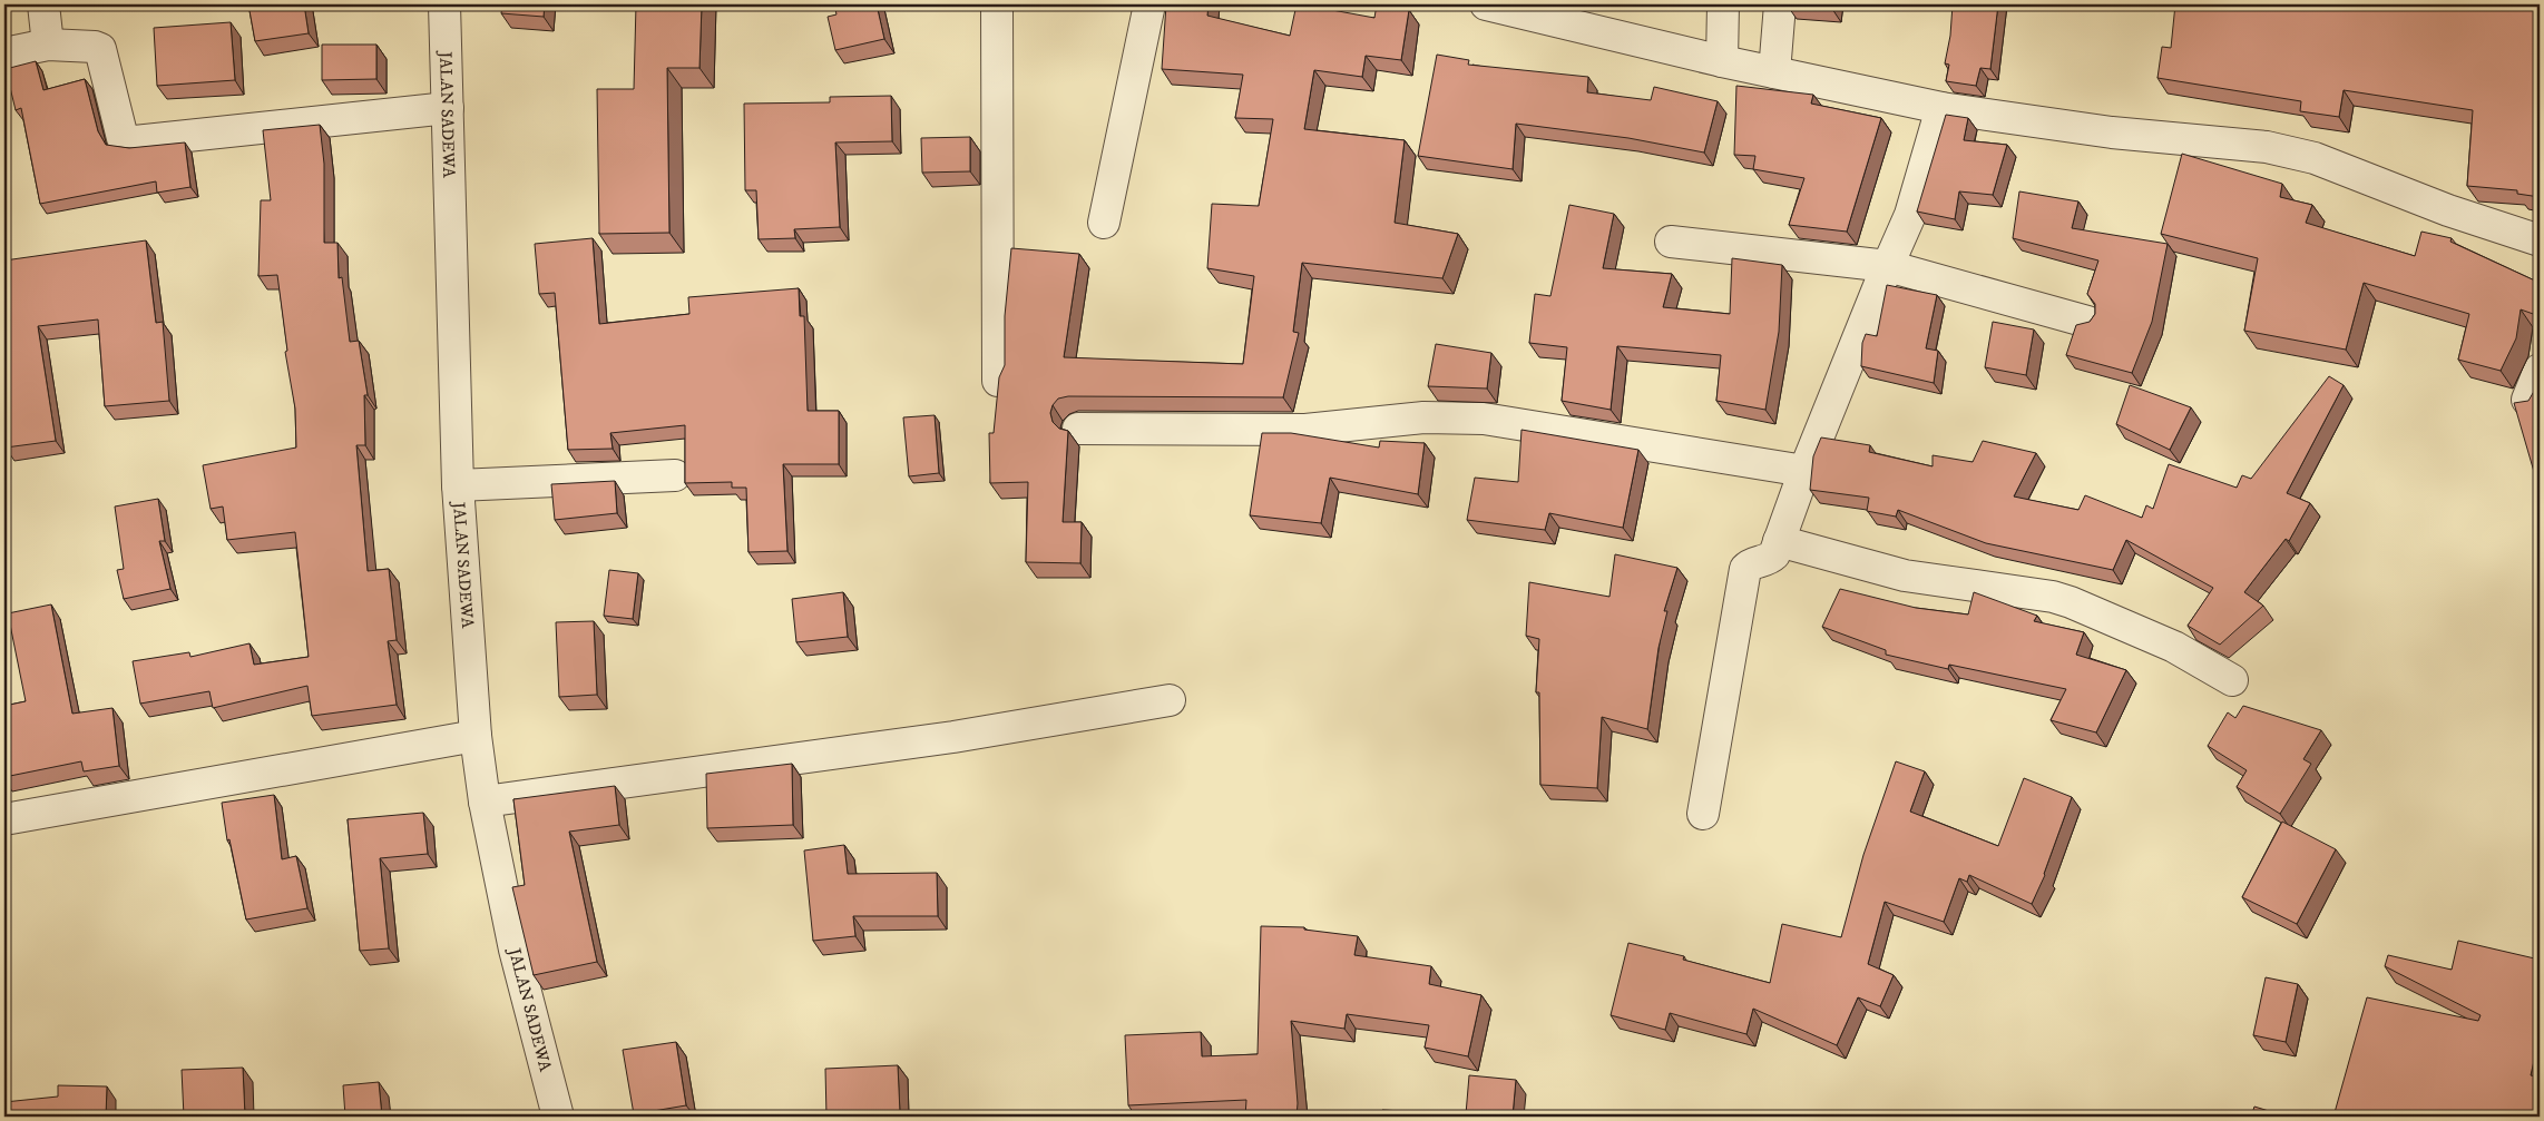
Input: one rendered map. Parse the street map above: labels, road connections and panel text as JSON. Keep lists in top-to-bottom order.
{
  "streets": {
    "street": ["JALAN SADEWA"]
  }
}
